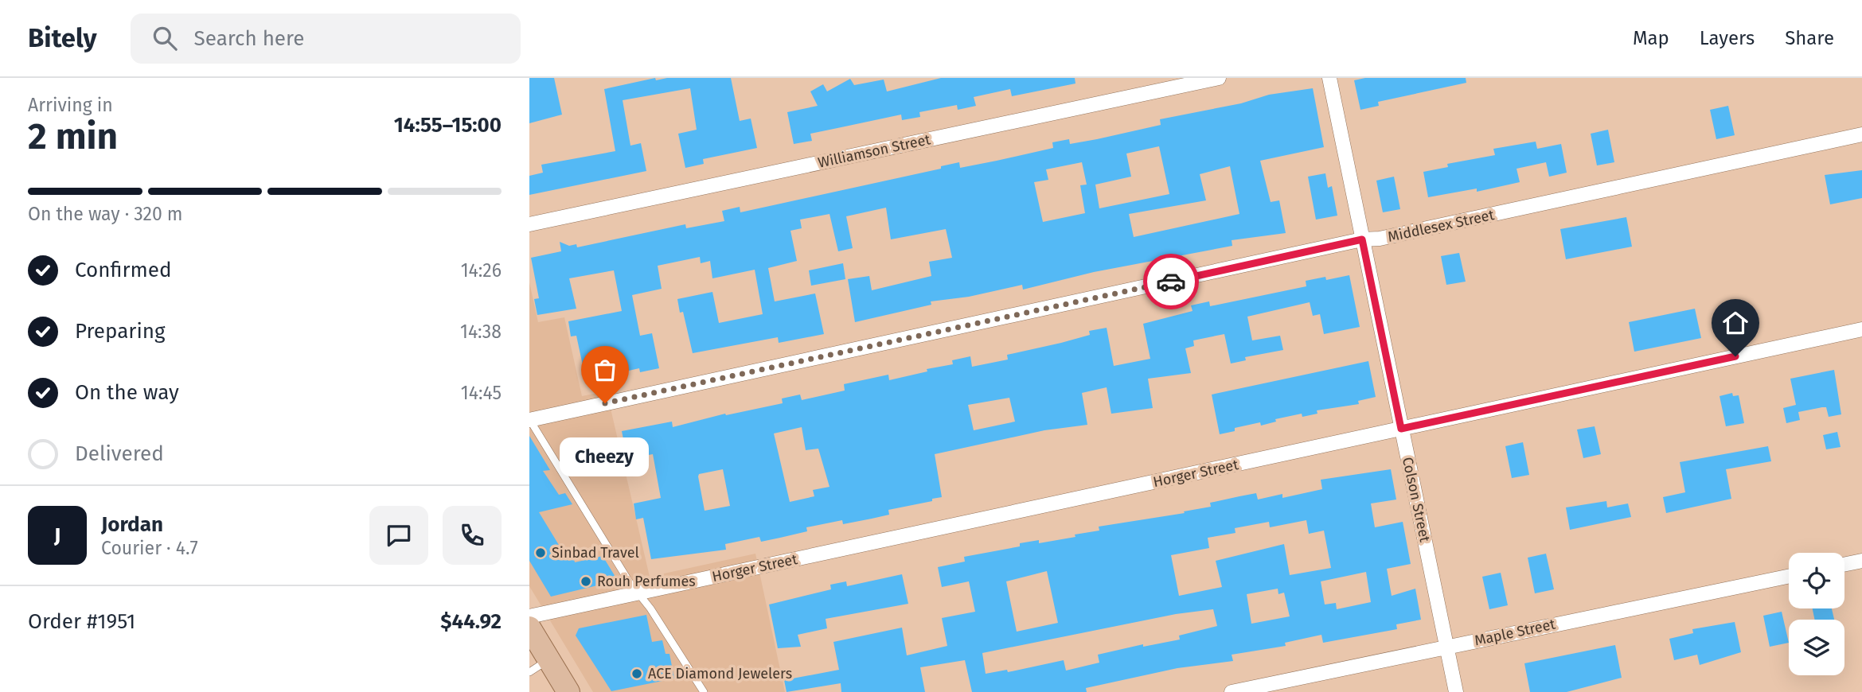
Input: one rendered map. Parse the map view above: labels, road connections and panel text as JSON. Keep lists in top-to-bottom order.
{
  "streets": {
    "street": [
      "Williamson Street",
      "Middlesex Street",
      "Horger Street",
      "Colson Street",
      "Maple Street"
    ]
  },
  "crossings": [
    ["Middlesex Street", "Colson Street"],
    ["Horger Street", "Colson Street"],
    ["Colson Street", "Maple Street"]
  ],
  "places": [
    "Cheezy",
    "Sinbad Travel",
    "Rouh Perfumes",
    "ACE Diamond Jewelers"
  ],
  "page": {
    "header": "Bitely",
    "search": "Search here",
    "nav": ["Map", "Layers", "Share"],
    "heading": ["2 min", "Arriving in", "14:55–15:00"],
    "panel": [
      "Jordan",
      "Courier · 4.7",
      "Order #1951",
      "$44.92"
    ],
    "bar": "On the way · 320 m",
    "list": [
      ["Confirmed", "14:26"],
      ["Preparing", "14:38"],
      ["On the way", "14:45"],
      "Delivered"
    ],
    "bubble": "Cheezy",
    "round": "J"
  }
}
